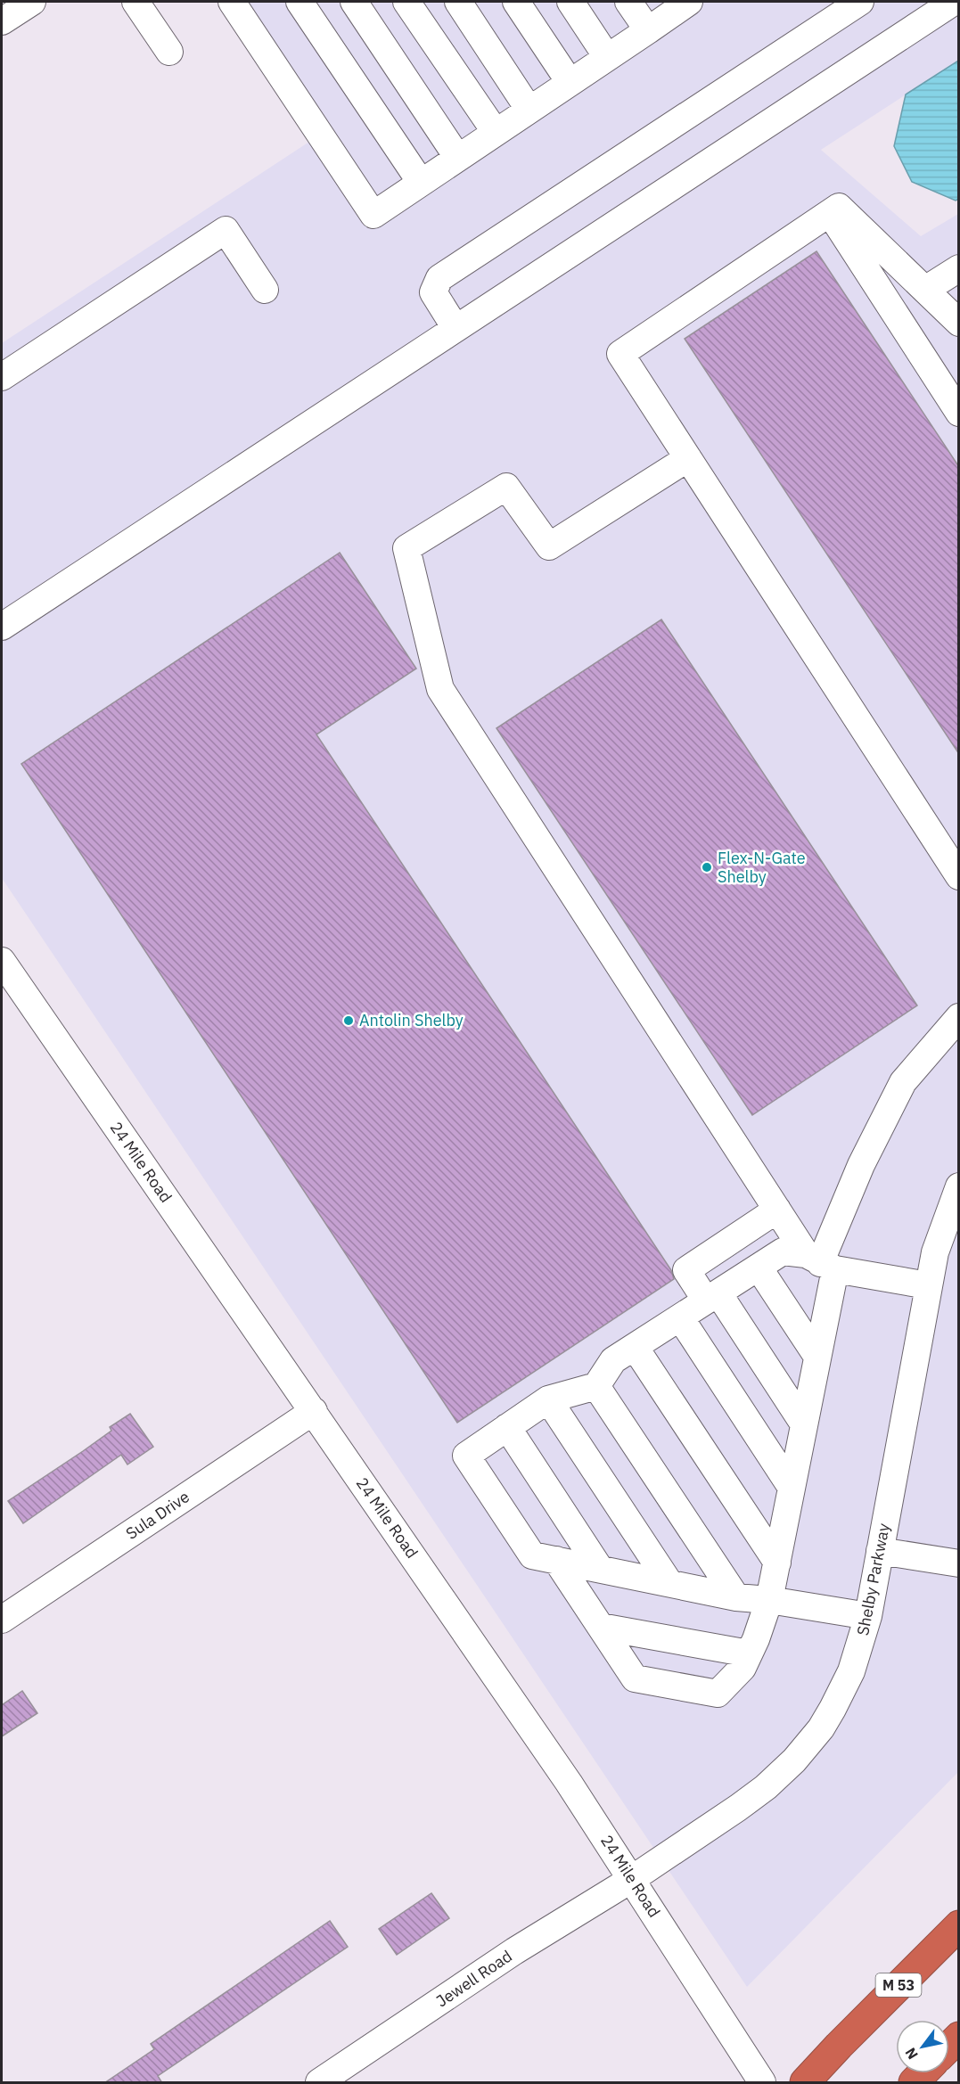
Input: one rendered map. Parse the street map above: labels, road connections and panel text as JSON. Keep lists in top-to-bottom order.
{
  "streets": {
    "highway": ["M 53"],
    "street": [
      "24 Mile Road",
      "Sula Drive",
      "Shelby Parkway",
      "Jewell Road"
    ]
  },
  "crossings": [
    ["24 Mile Road", "Sula Drive"],
    ["24 Mile Road", "Shelby Parkway"],
    ["24 Mile Road", "Jewell Road"],
    ["Shelby Parkway", "Jewell Road"]
  ],
  "places": ["Flex-N-Gate Shelby", "Antolin Shelby"],
  "north": "bottom left"
}
